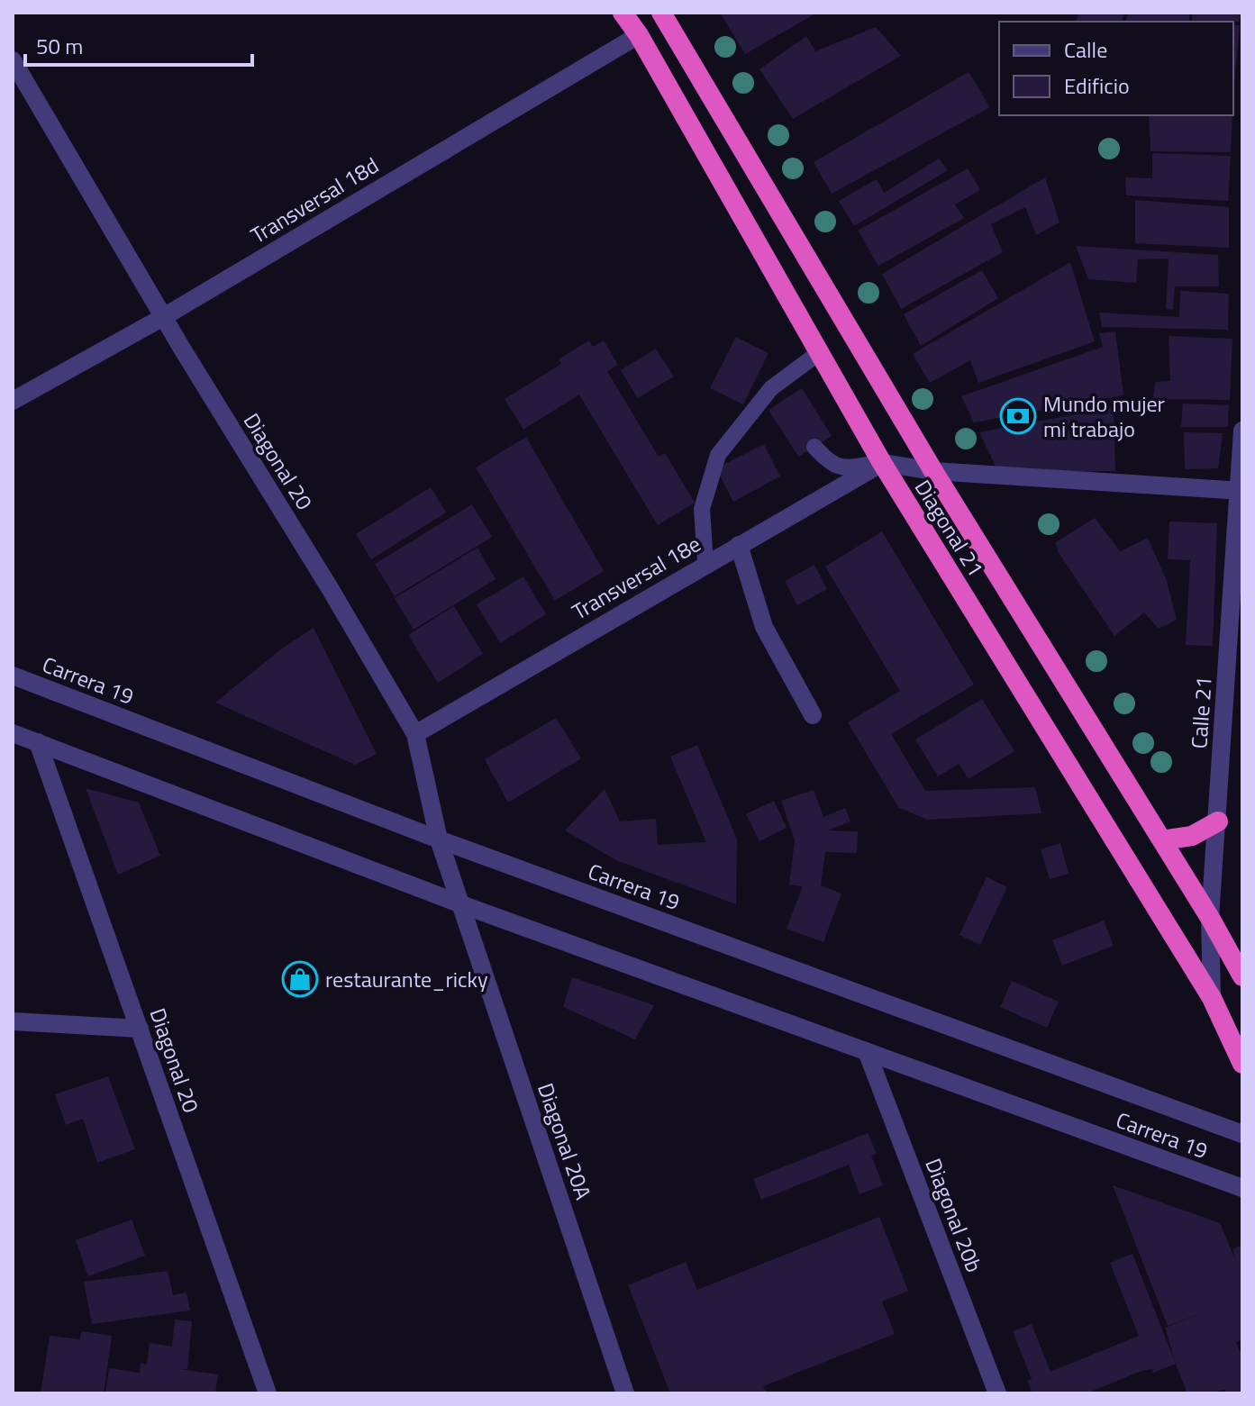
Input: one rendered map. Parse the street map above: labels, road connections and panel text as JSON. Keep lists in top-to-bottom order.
{
  "streets": {
    "highway": ["Diagonal 21"],
    "street": [
      "Transversal 18d",
      "Diagonal 20",
      "Transversal 18e",
      "Carrera 19",
      "Calle 21",
      "Diagonal 20A",
      "Diagonal 20b"
    ]
  },
  "crossings": [
    ["Transversal 18d", "Diagonal 20"],
    ["Transversal 18d", "Diagonal 21"],
    ["Diagonal 20", "Transversal 18e"],
    ["Diagonal 20", "Carrera 19"],
    ["Diagonal 20", "Diagonal 20A"],
    ["Diagonal 21", "Transversal 18e"],
    ["Diagonal 21", "Calle 21"],
    ["Carrera 19", "Diagonal 20A"],
    ["Carrera 19", "Diagonal 20b"]
  ],
  "places": {
    "bank": ["Mundo mujer mi trabajo"],
    "shop": ["restaurante_ricky"]
  },
  "legend": ["Calle", "Edificio"],
  "scale_bar": "50 m"
}
